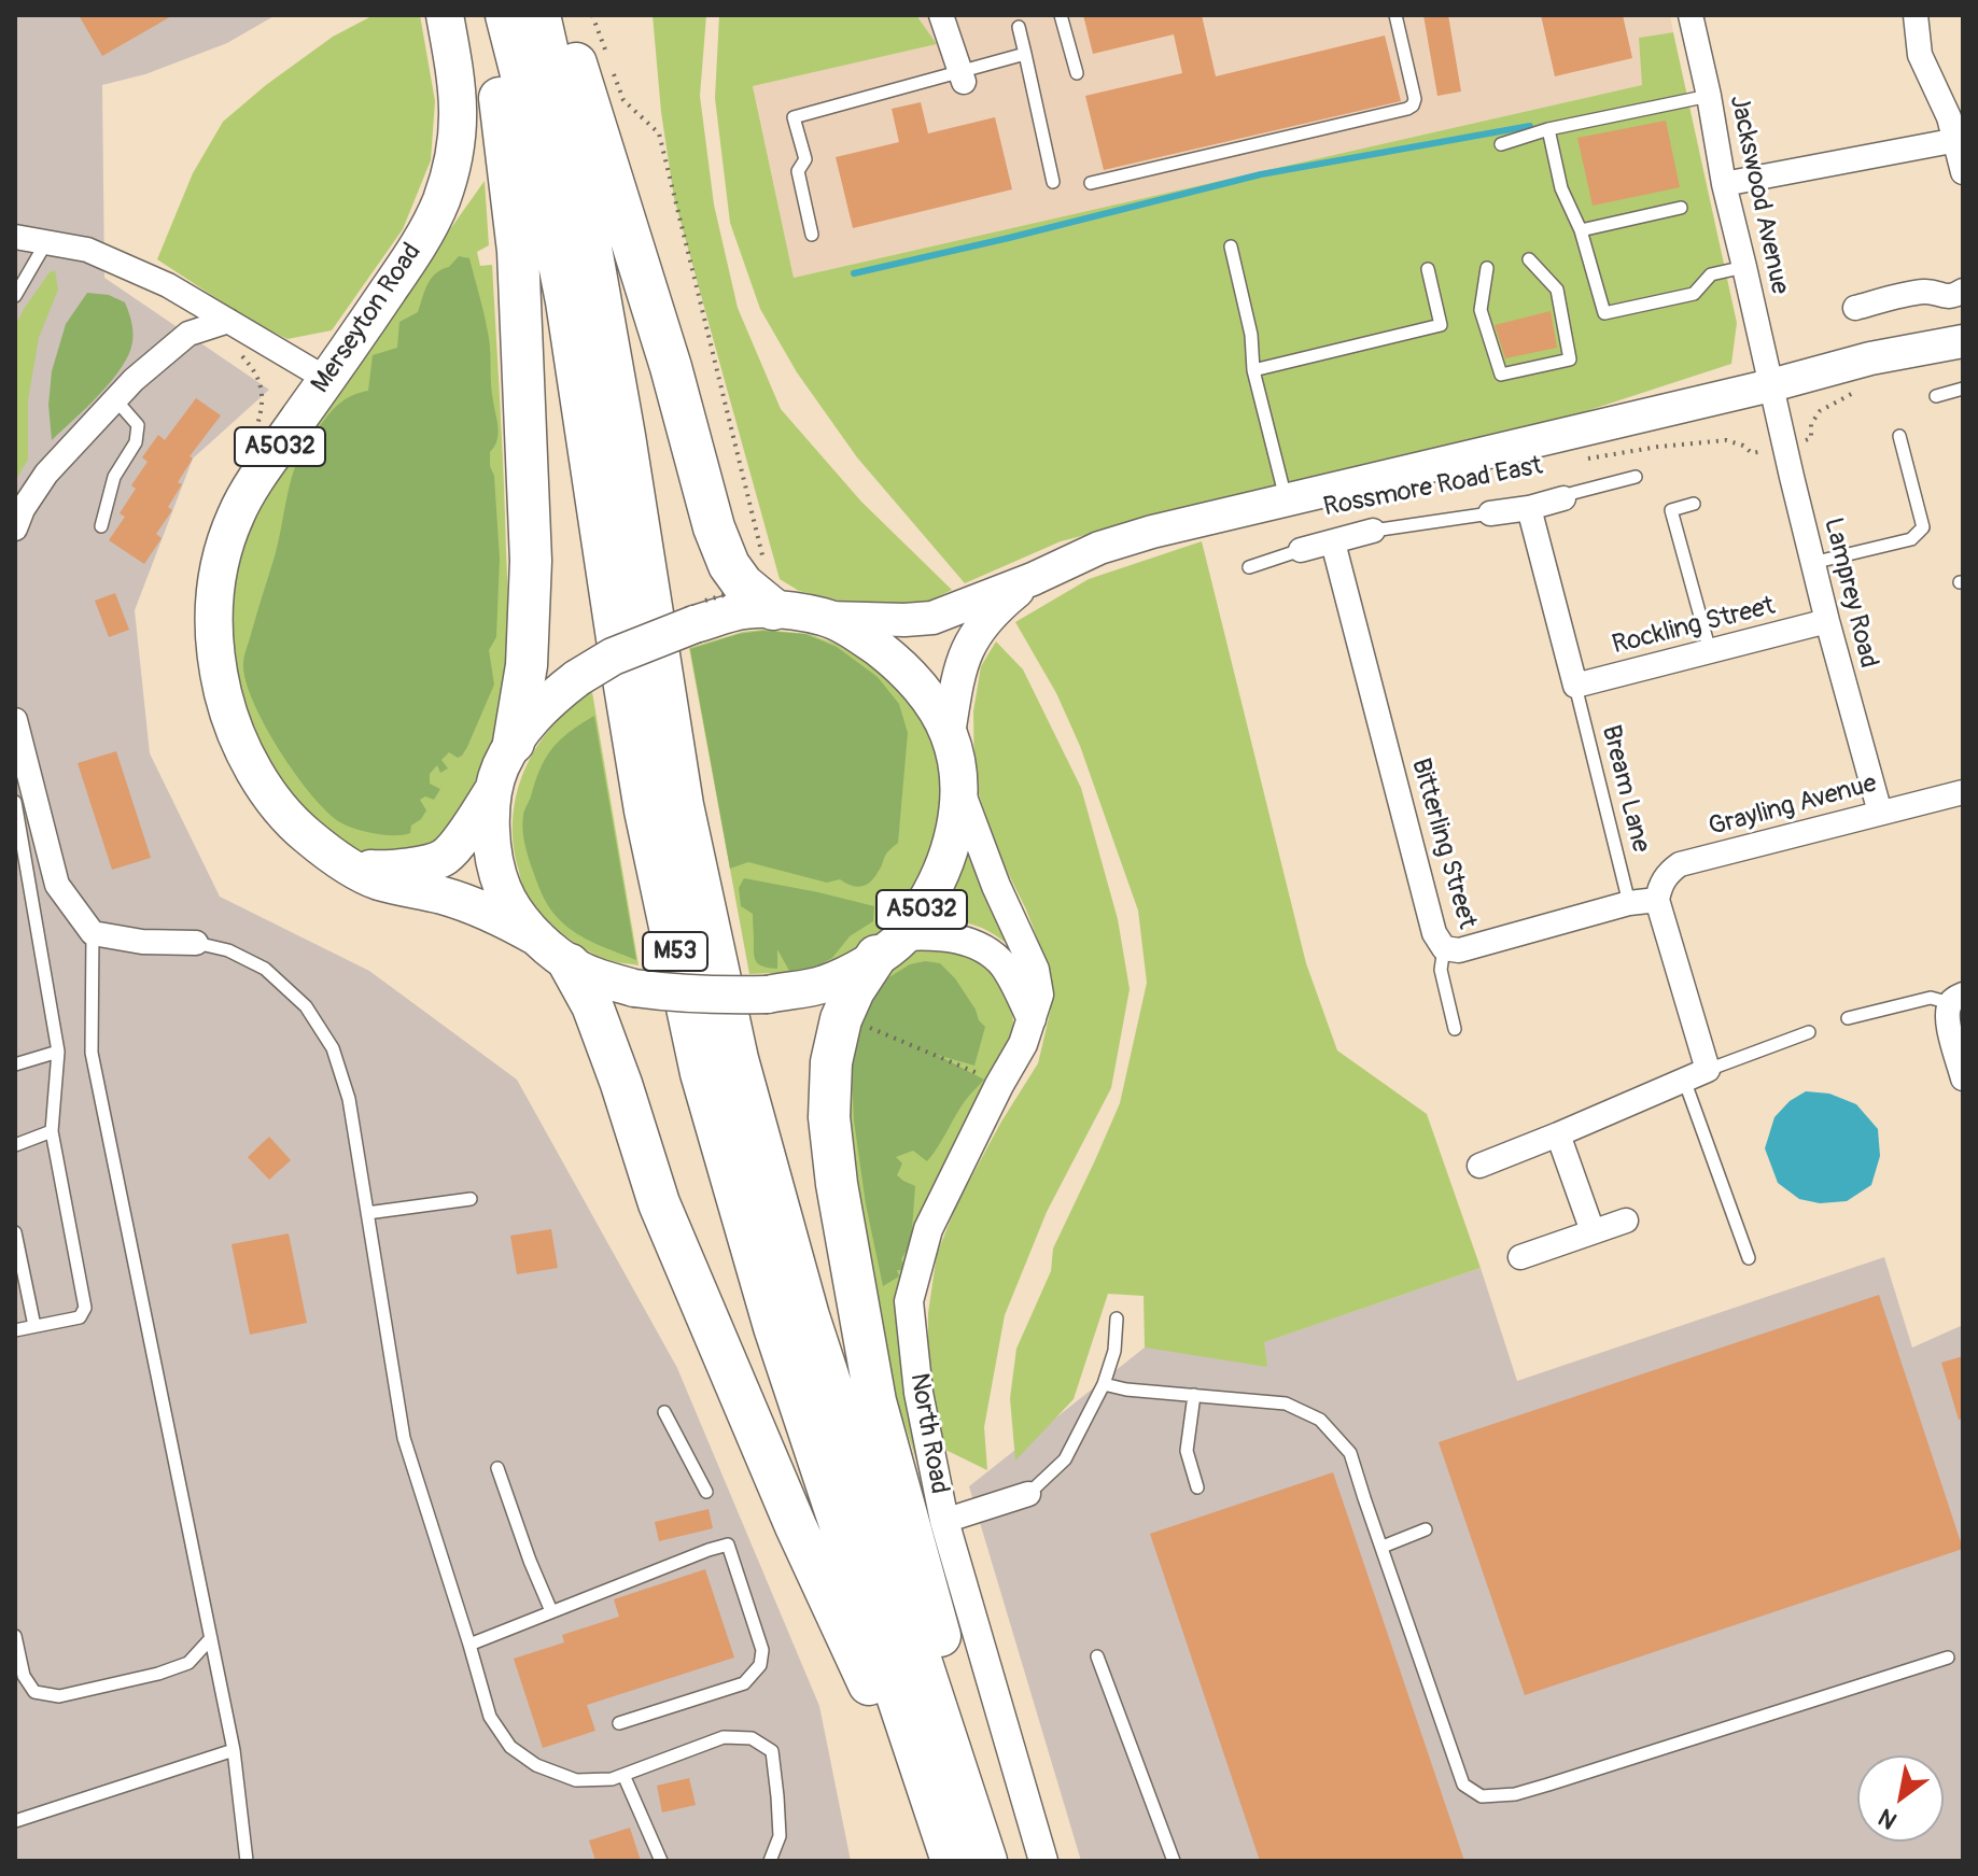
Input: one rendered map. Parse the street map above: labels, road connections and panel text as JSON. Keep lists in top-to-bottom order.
{
  "streets": {
    "highway": ["M53"],
    "main road": ["Merseyton Road", "A5032", "Rossmore Road East"],
    "street": [
      "Jackswood Avenue",
      "Lamprey Road",
      "Rockling Street",
      "Grayling Avenue",
      "Bitterling Street",
      "North Road"
    ],
    "lane": ["Bream Lane"]
  },
  "crossings": [
    ["Jackswood Avenue", "Rossmore Road East"],
    ["Jackswood Avenue", "Lamprey Road"],
    ["Merseyton Road", "A5032"],
    ["A5032", "Rossmore Road East"],
    ["A5032", "North Road"],
    ["Rossmore Road East", "Lamprey Road"],
    ["Lamprey Road", "Rockling Street"],
    ["Lamprey Road", "Grayling Avenue"],
    ["Rockling Street", "Bream Lane"],
    ["Bream Lane", "Bitterling Street"],
    ["Grayling Avenue", "Bitterling Street"]
  ],
  "north": "bottom left"
}
